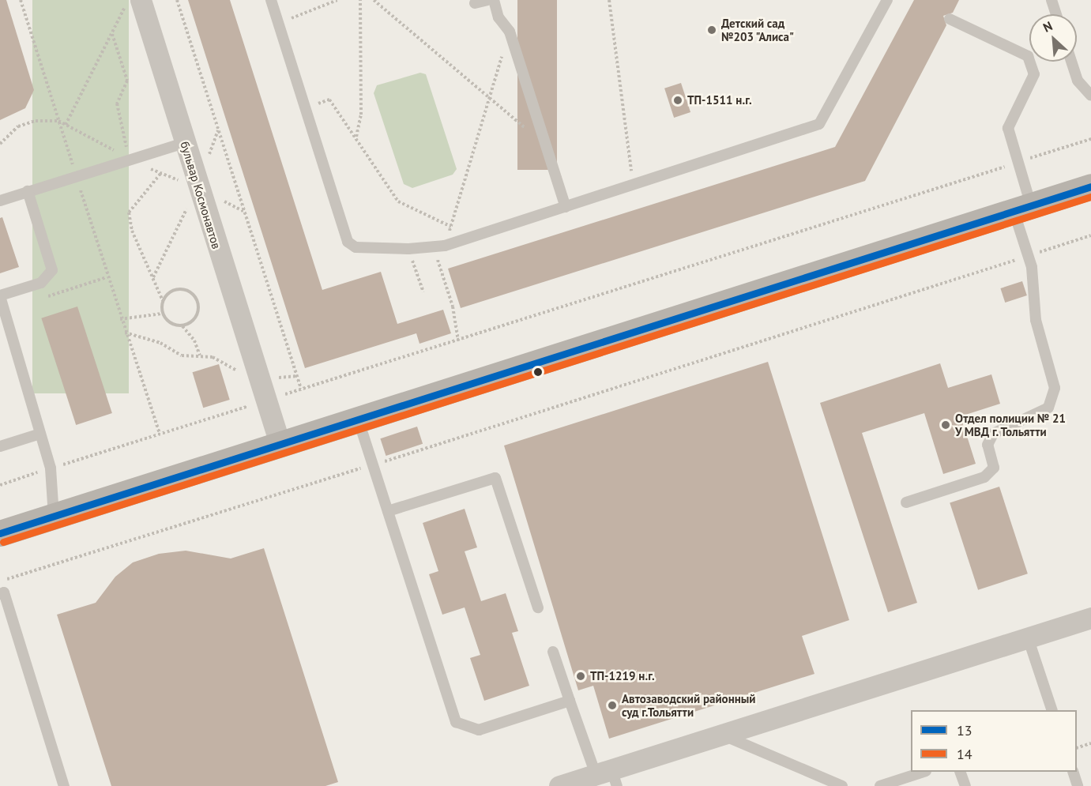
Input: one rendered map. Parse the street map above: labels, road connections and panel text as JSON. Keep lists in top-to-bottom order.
{
  "streets": {
    "street": ["бульвар Космонавтов"]
  },
  "places": [
    "Детский сад №203 \"Алиса\"",
    "ТП-1511 н.г.",
    "Отдел полиции № 21 У МВД г. Тольятти",
    "ТП-1219 н.г.",
    "Автозаводский районный суд г.Тольятти"
  ],
  "lines": ["transit line 13", "transit line 14"],
  "legend": ["13", "14"],
  "north": "top left"
}
